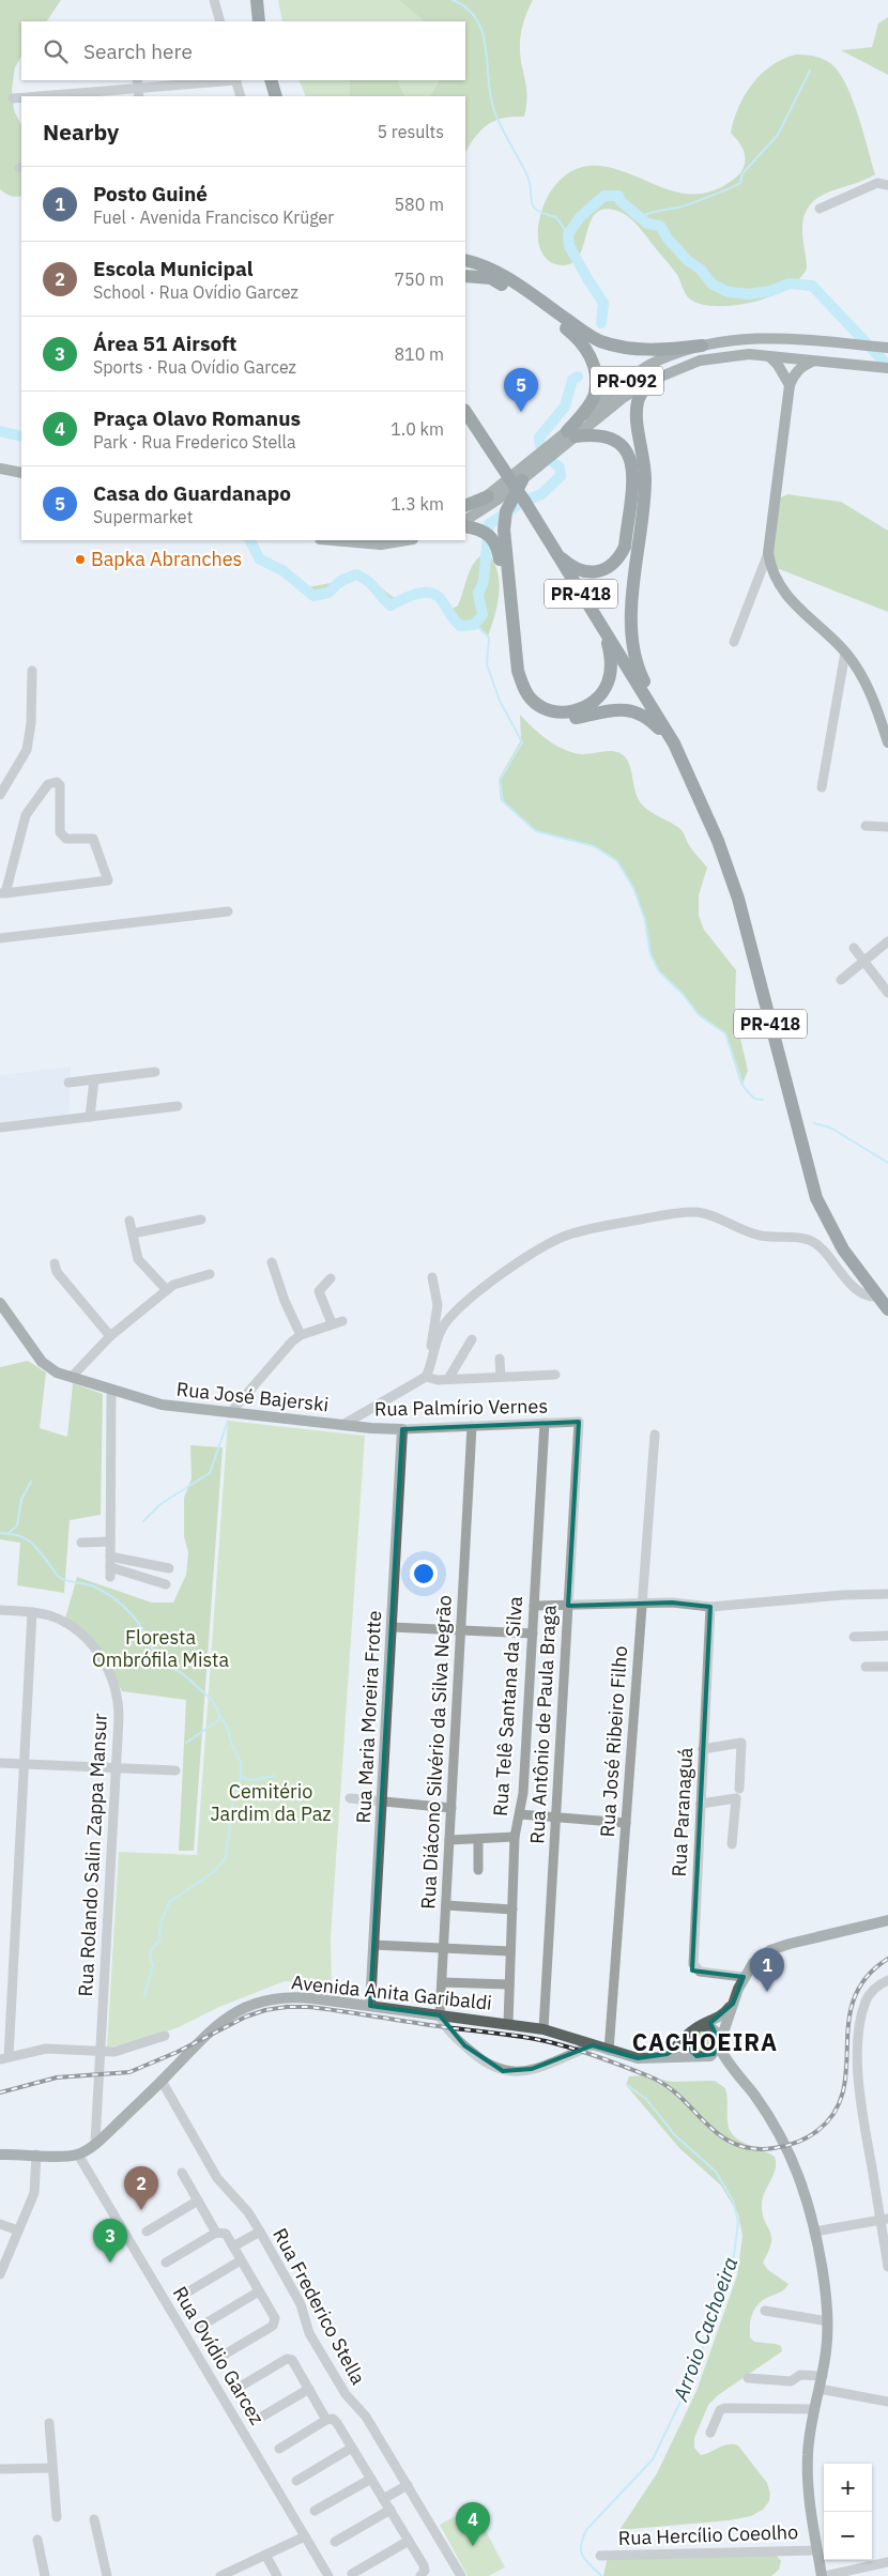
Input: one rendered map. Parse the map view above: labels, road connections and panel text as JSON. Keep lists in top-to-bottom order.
{
  "streets": {
    "highway": ["PR-418"],
    "main road": [
      "PR-092",
      "Rua José Bajerski",
      "Rua Palmírio Vernes",
      "Rua Maria Moreira Frotte",
      "Avenida Anita Garibaldi"
    ],
    "street": [
      "Rua Telê Santana da Silva",
      "Rua Antônio de Paula Braga",
      "Rua José Ribeiro Filho",
      "Rua Diácono Silvério da Silva Negrão",
      "Rua Paranaguá",
      "Rua Rolando Salin Zappa Mansur",
      "Rua Frederico Stella",
      "Rua Ovídio Garcez",
      "Rua Hercílio Coeolho"
    ]
  },
  "crossings": [
    ["Rua José Bajerski", "Rua Palmírio Vernes"],
    ["Rua Palmírio Vernes", "Rua Telê Santana da Silva"],
    ["Rua Palmírio Vernes", "Rua Maria Moreira Frotte"],
    ["Rua Palmírio Vernes", "Rua Antônio de Paula Braga"],
    ["Rua Palmírio Vernes", "Rua Diácono Silvério da Silva Negrão"],
    ["Rua Telê Santana da Silva", "Avenida Anita Garibaldi"],
    ["Rua Maria Moreira Frotte", "Avenida Anita Garibaldi"],
    ["Rua Antônio de Paula Braga", "Avenida Anita Garibaldi"],
    ["Rua José Ribeiro Filho", "Avenida Anita Garibaldi"],
    ["Rua Diácono Silvério da Silva Negrão", "Avenida Anita Garibaldi"],
    ["Rua Rolando Salin Zappa Mansur", "Avenida Anita Garibaldi"],
    ["Avenida Anita Garibaldi", "Rua Frederico Stella"],
    ["Avenida Anita Garibaldi", "Rua Ovídio Garcez"]
  ],
  "districts": ["CACHOEIRA"],
  "water": ["Arroio Cachoeira"],
  "parks": ["Floresta Ombrófila Mista", "Cemitério Jardim da Paz"],
  "places": ["Bapka Abranches"],
  "page": {
    "search": "Search here",
    "heading": ["Nearby", "5 results"],
    "list": [
      {
        "mark": "1",
        "name": "Posto Guiné",
        "note": "Fuel · Avenida Francisco Krüger",
        "value": "580 m"
      },
      {
        "mark": "2",
        "name": "Escola Municipal",
        "note": "School · Rua Ovídio Garcez",
        "value": "750 m"
      },
      {
        "mark": "3",
        "name": "Área 51 Airsoft",
        "note": "Sports · Rua Ovídio Garcez",
        "value": "810 m"
      },
      {
        "mark": "4",
        "name": "Praça Olavo Romanus",
        "note": "Park · Rua Frederico Stella",
        "value": "1.0 km"
      },
      {
        "mark": "5",
        "name": "Casa do Guardanapo",
        "note": "Supermarket",
        "value": "1.3 km"
      }
    ],
    "pins": [
      "5",
      "1",
      "2",
      "3",
      "4"
    ],
    "map_buttons": ["+", "−"]
  }
}
